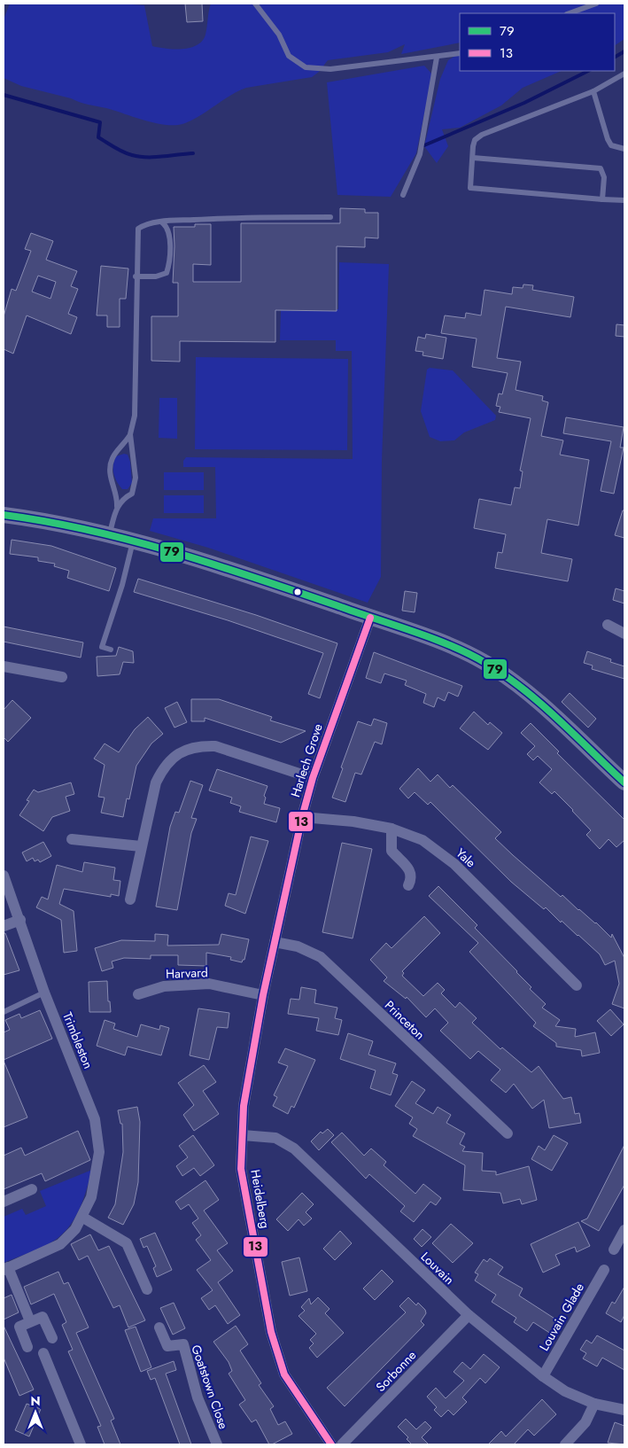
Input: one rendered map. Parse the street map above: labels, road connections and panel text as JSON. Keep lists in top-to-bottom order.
{
  "streets": {
    "street": [
      "Harlech Grove",
      "Yale",
      "Harvard",
      "Princeton",
      "Trimbleston",
      "Heidelberg",
      "Louvain",
      "Louvain Glade",
      "Sorbonne",
      "Goatstown Close"
    ]
  },
  "crossings": [
    ["Harlech Grove", "Yale"],
    ["Harlech Grove", "Princeton"],
    ["Harlech Grove", "Heidelberg"],
    ["Harvard", "Heidelberg"],
    ["Princeton", "Heidelberg"],
    ["Heidelberg", "Louvain"],
    ["Louvain", "Louvain Glade"],
    ["Louvain", "Sorbonne"]
  ],
  "lines": ["transit line 79", "transit line 13"],
  "legend": ["79", "13"],
  "north": "top"
}
